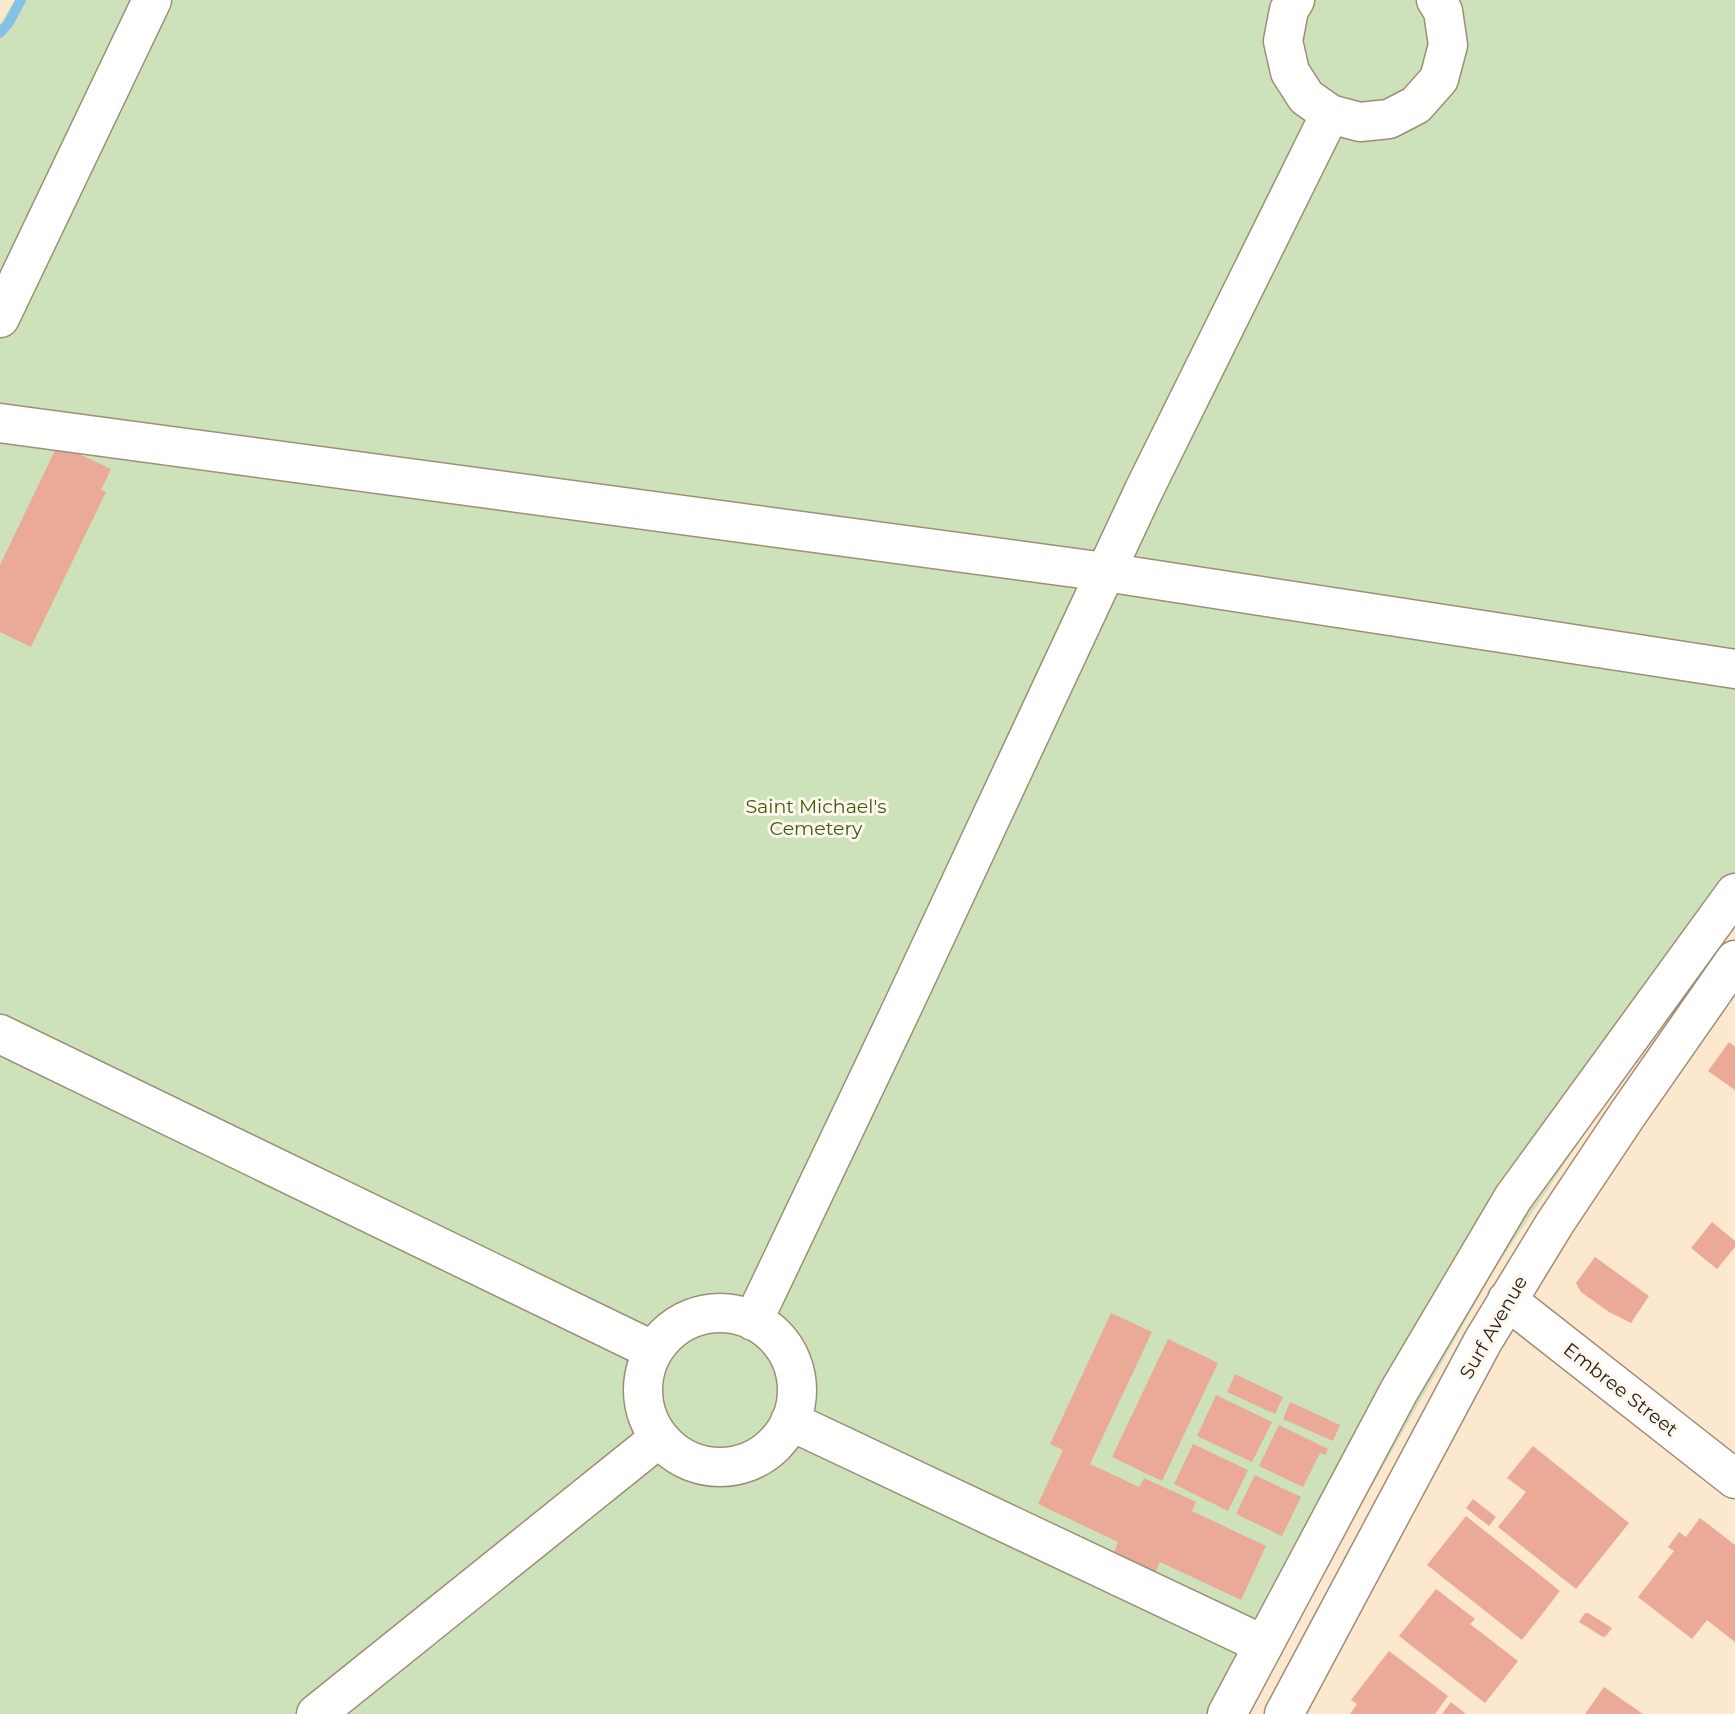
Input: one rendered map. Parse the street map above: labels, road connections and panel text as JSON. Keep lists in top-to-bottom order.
{
  "streets": {
    "street": ["Surf Avenue", "Embree Street"]
  },
  "crossings": [
    ["Surf Avenue", "Embree Street"]
  ],
  "parks": ["Saint Michael's Cemetery"]
}
